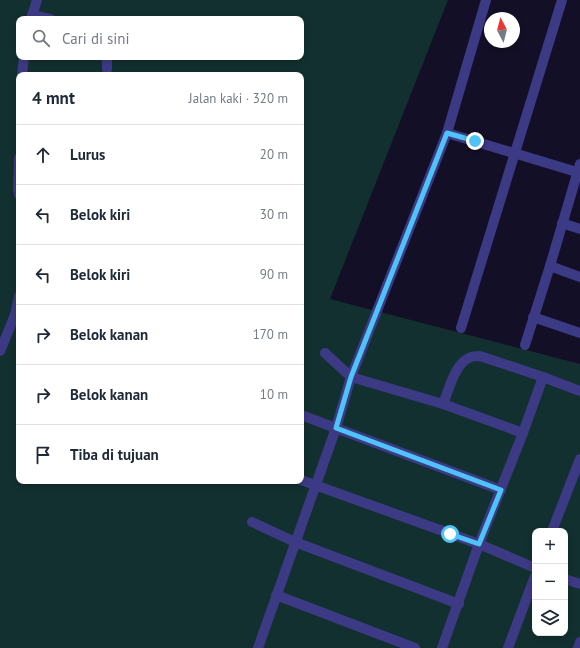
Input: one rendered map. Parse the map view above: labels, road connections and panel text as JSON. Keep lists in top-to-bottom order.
{
  "north": "top",
  "page": {
    "search": "Cari di sini",
    "heading": ["4 mnt", "Jalan kaki · 320 m"],
    "list": [
      ["Lurus", "20 m"],
      ["Belok kiri", "30 m"],
      ["Belok kiri", "90 m"],
      ["Belok kanan", "170 m"],
      ["Belok kanan", "10 m"],
      "Tiba di tujuan"
    ],
    "map_buttons": ["+", "−"]
  }
}
